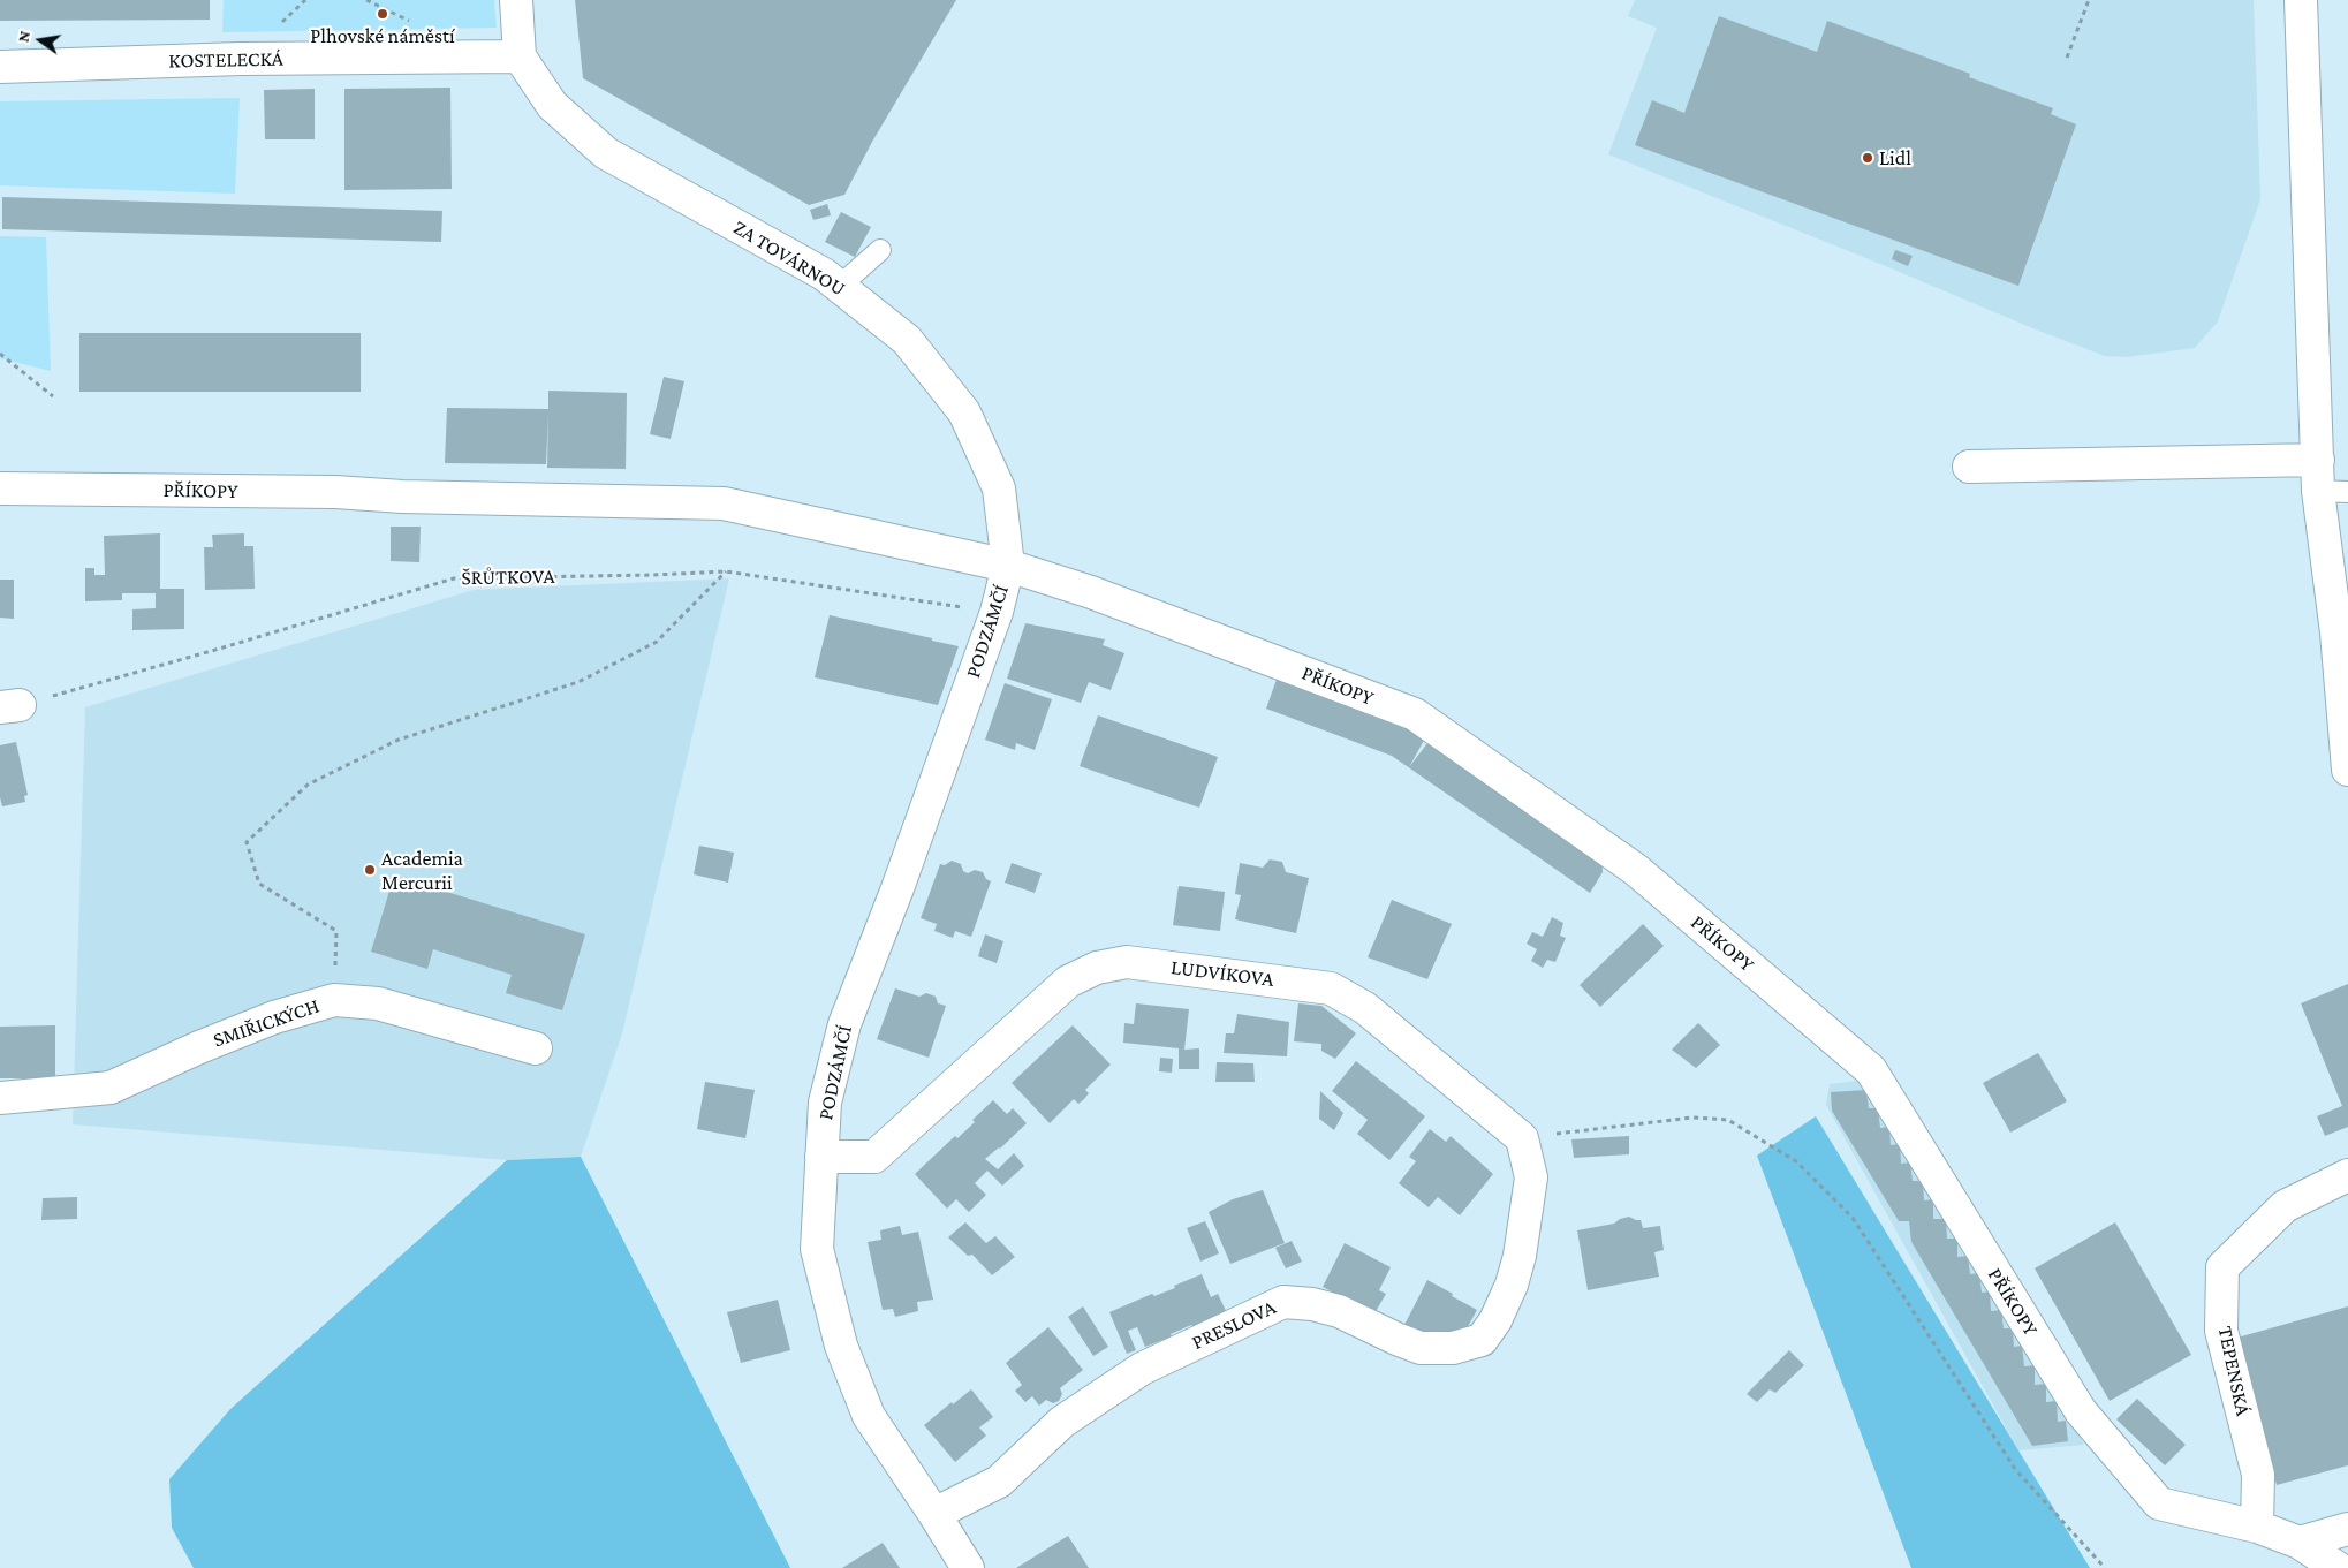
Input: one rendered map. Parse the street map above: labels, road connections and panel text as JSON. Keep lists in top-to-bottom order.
{
  "streets": {
    "street": [
      "KOSTELECKÁ",
      "ZA TOVÁRNOU",
      "PŘÍKOPY",
      "PODZÁMČÍ",
      "LUDVÍKOVA",
      "SMIŘICKÝCH",
      "PRESLOVA",
      "TEPENSKÁ"
    ],
    "path": ["ŠRŮTKOVA"]
  },
  "crossings": [
    ["KOSTELECKÁ", "ZA TOVÁRNOU"],
    ["ZA TOVÁRNOU", "PŘÍKOPY"],
    ["ZA TOVÁRNOU", "PODZÁMČÍ"],
    ["PŘÍKOPY", "PODZÁMČÍ"],
    ["PŘÍKOPY", "TEPENSKÁ"],
    ["ŠRŮTKOVA", "PODZÁMČÍ"],
    ["PODZÁMČÍ", "LUDVÍKOVA"],
    ["PODZÁMČÍ", "PRESLOVA"],
    ["LUDVÍKOVA", "PRESLOVA"]
  ],
  "places": ["Plhovské náměstí", "Lidl", "Academia Mercurii"],
  "north": "left"
}
